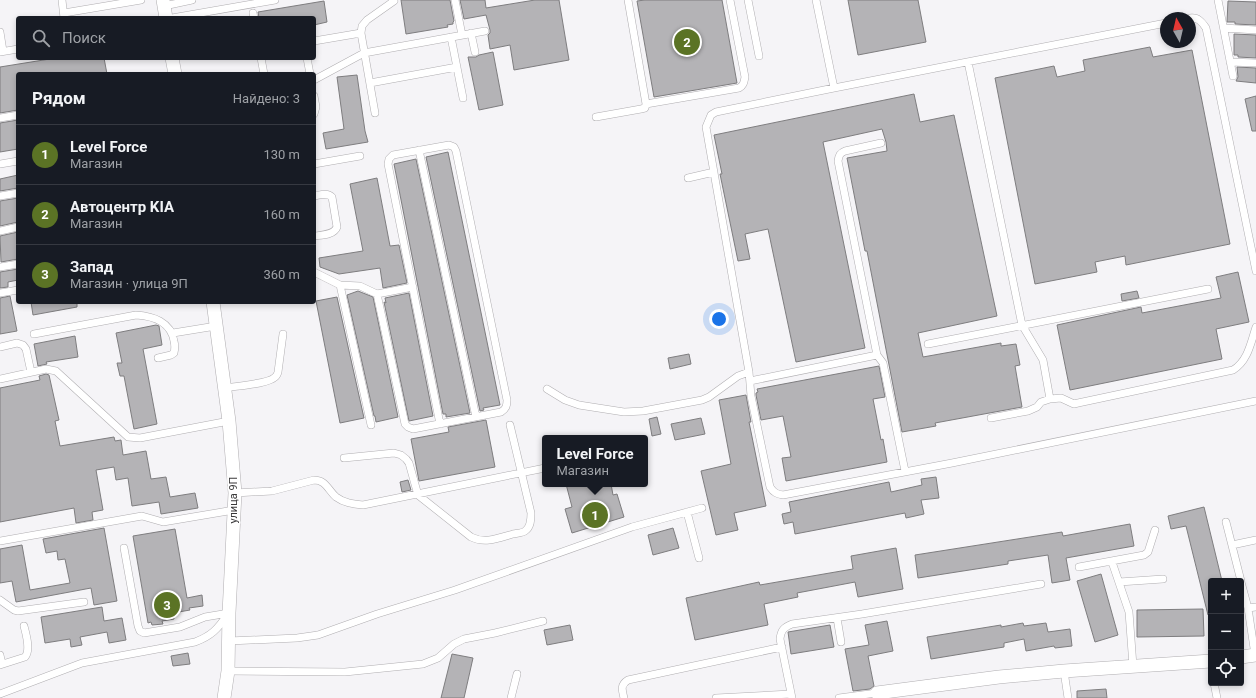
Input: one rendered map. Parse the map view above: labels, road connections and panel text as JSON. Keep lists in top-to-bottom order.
{
  "streets": {
    "street": ["улица 9П"]
  },
  "north": "top",
  "page": {
    "search": "Поиск",
    "pins": ["2", "1", "3"],
    "heading": ["Рядом", "Найдено: 3"],
    "list": [
      {
        "mark": "1",
        "name": "Level Force",
        "note": "Магазин",
        "value": "130 m"
      },
      {
        "mark": "2",
        "name": "Автоцентр KIA",
        "note": "Магазин",
        "value": "160 m"
      },
      {
        "mark": "3",
        "name": "Запад",
        "note": "Магазин · улица 9П",
        "value": "360 m"
      }
    ],
    "popup": ["Level Force", "Магазин"],
    "map_buttons": ["+", "−"]
  }
}
